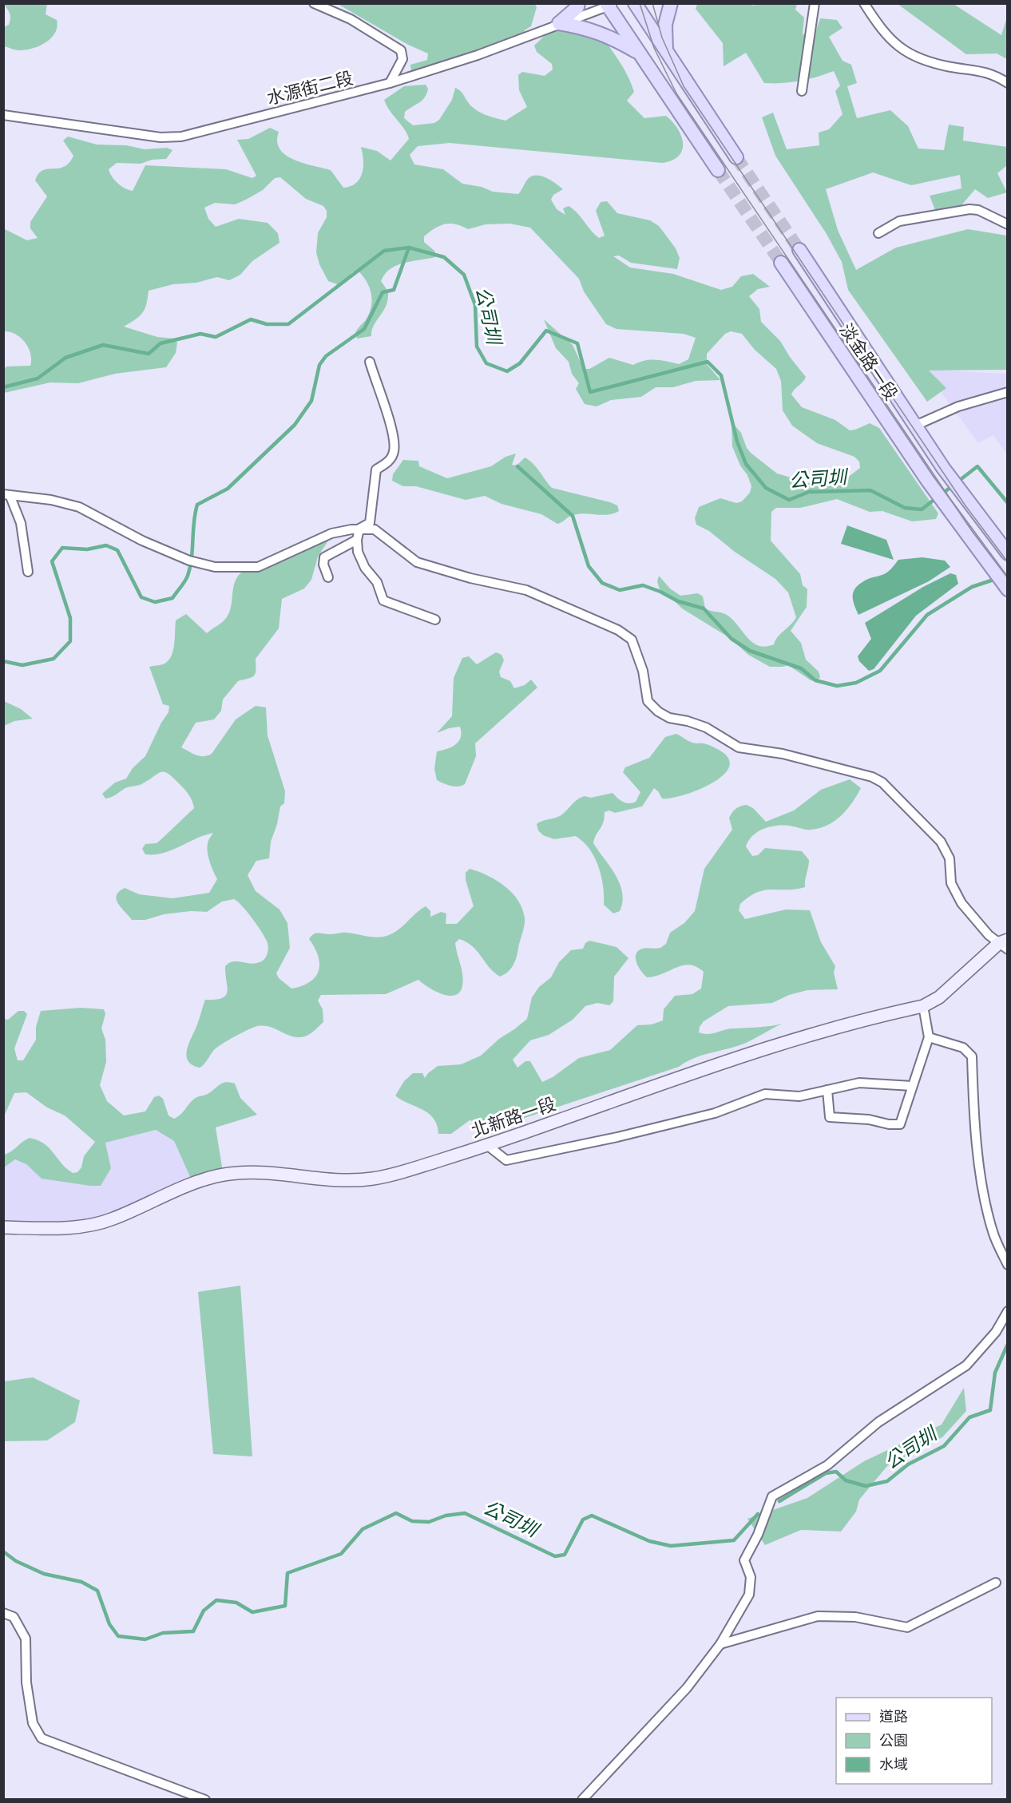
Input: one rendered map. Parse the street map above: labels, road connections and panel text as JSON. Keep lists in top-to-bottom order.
{
  "streets": {
    "main road": ["淡金路一段", "北新路一段"],
    "street": ["水源街二段"]
  },
  "water": ["公司圳"],
  "legend": ["道路", "公園", "水域"]
}
